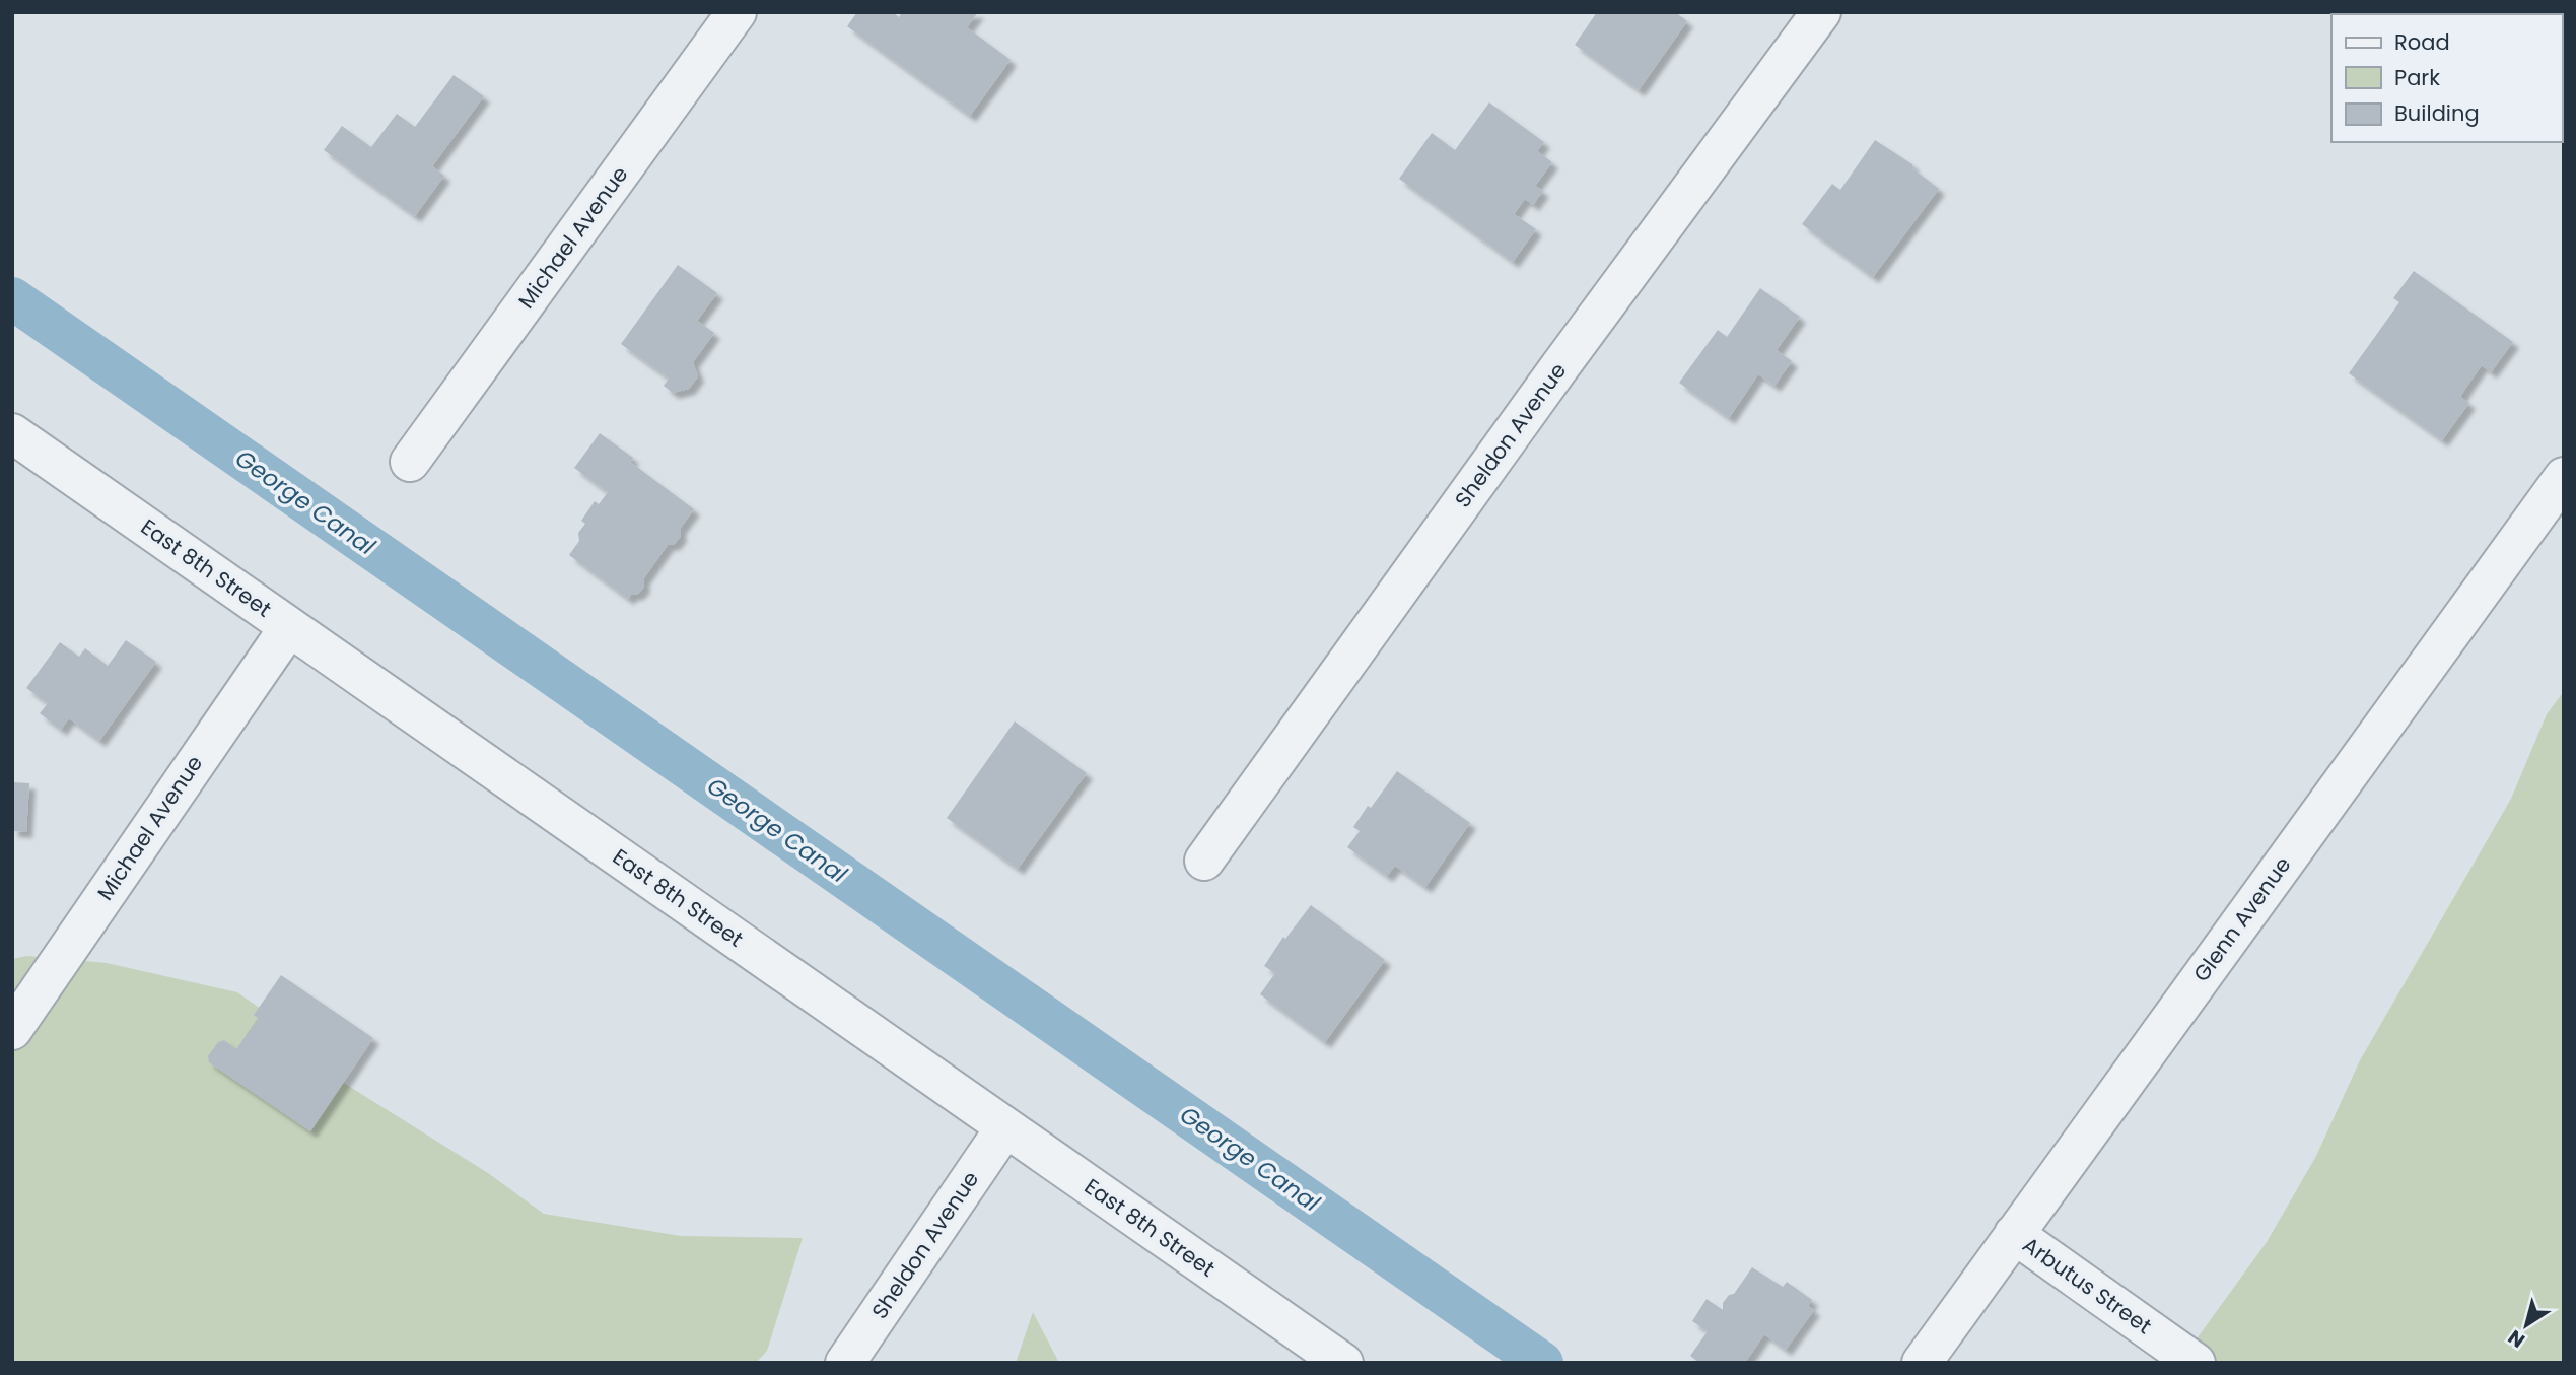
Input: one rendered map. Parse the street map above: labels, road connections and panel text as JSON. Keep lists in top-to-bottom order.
{
  "streets": {
    "street": [
      "Michael Avenue",
      "Sheldon Avenue",
      "East 8th Street",
      "Glenn Avenue",
      "Arbutus Street"
    ]
  },
  "crossings": [
    ["Michael Avenue", "East 8th Street"],
    ["Sheldon Avenue", "East 8th Street"],
    ["Glenn Avenue", "Arbutus Street"]
  ],
  "water": ["George Canal"],
  "legend": ["Road", "Park", "Building"],
  "north": "bottom left"
}
